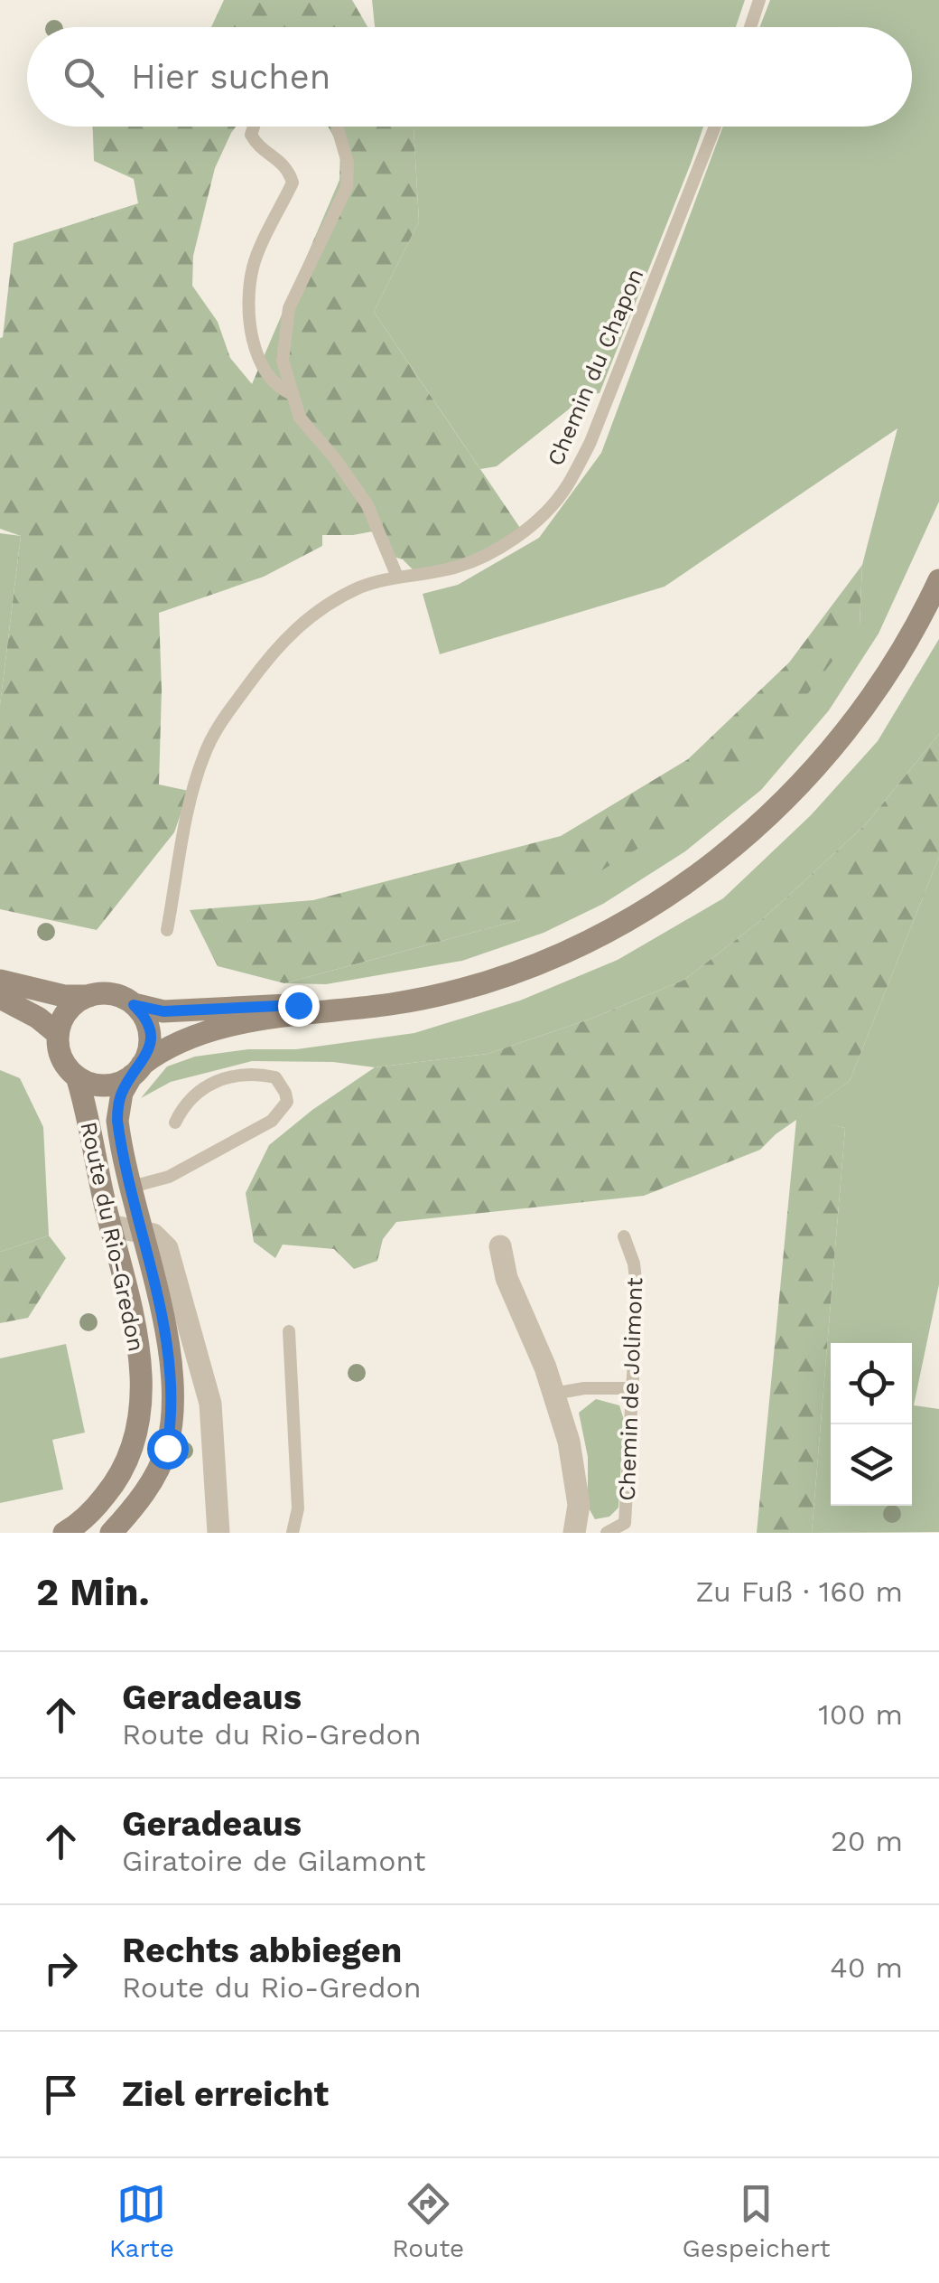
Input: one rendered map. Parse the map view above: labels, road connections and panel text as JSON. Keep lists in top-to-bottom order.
{
  "streets": {
    "main road": ["Route du Rio-Gredon"],
    "lane": ["Chemin du Chapon", "Chemin de Jolimont"]
  },
  "page": {
    "search": "Hier suchen",
    "heading": ["2 Min.", "Zu Fuß · 160 m"],
    "list": [
      ["Geradeaus", "Route du Rio-Gredon", "100 m"],
      ["Geradeaus", "Giratoire de Gilamont", "20 m"],
      ["Rechts abbiegen", "Route du Rio-Gredon", "40 m"],
      "Ziel erreicht"
    ],
    "nav": ["Karte", "Route", "Gespeichert"]
  }
}
